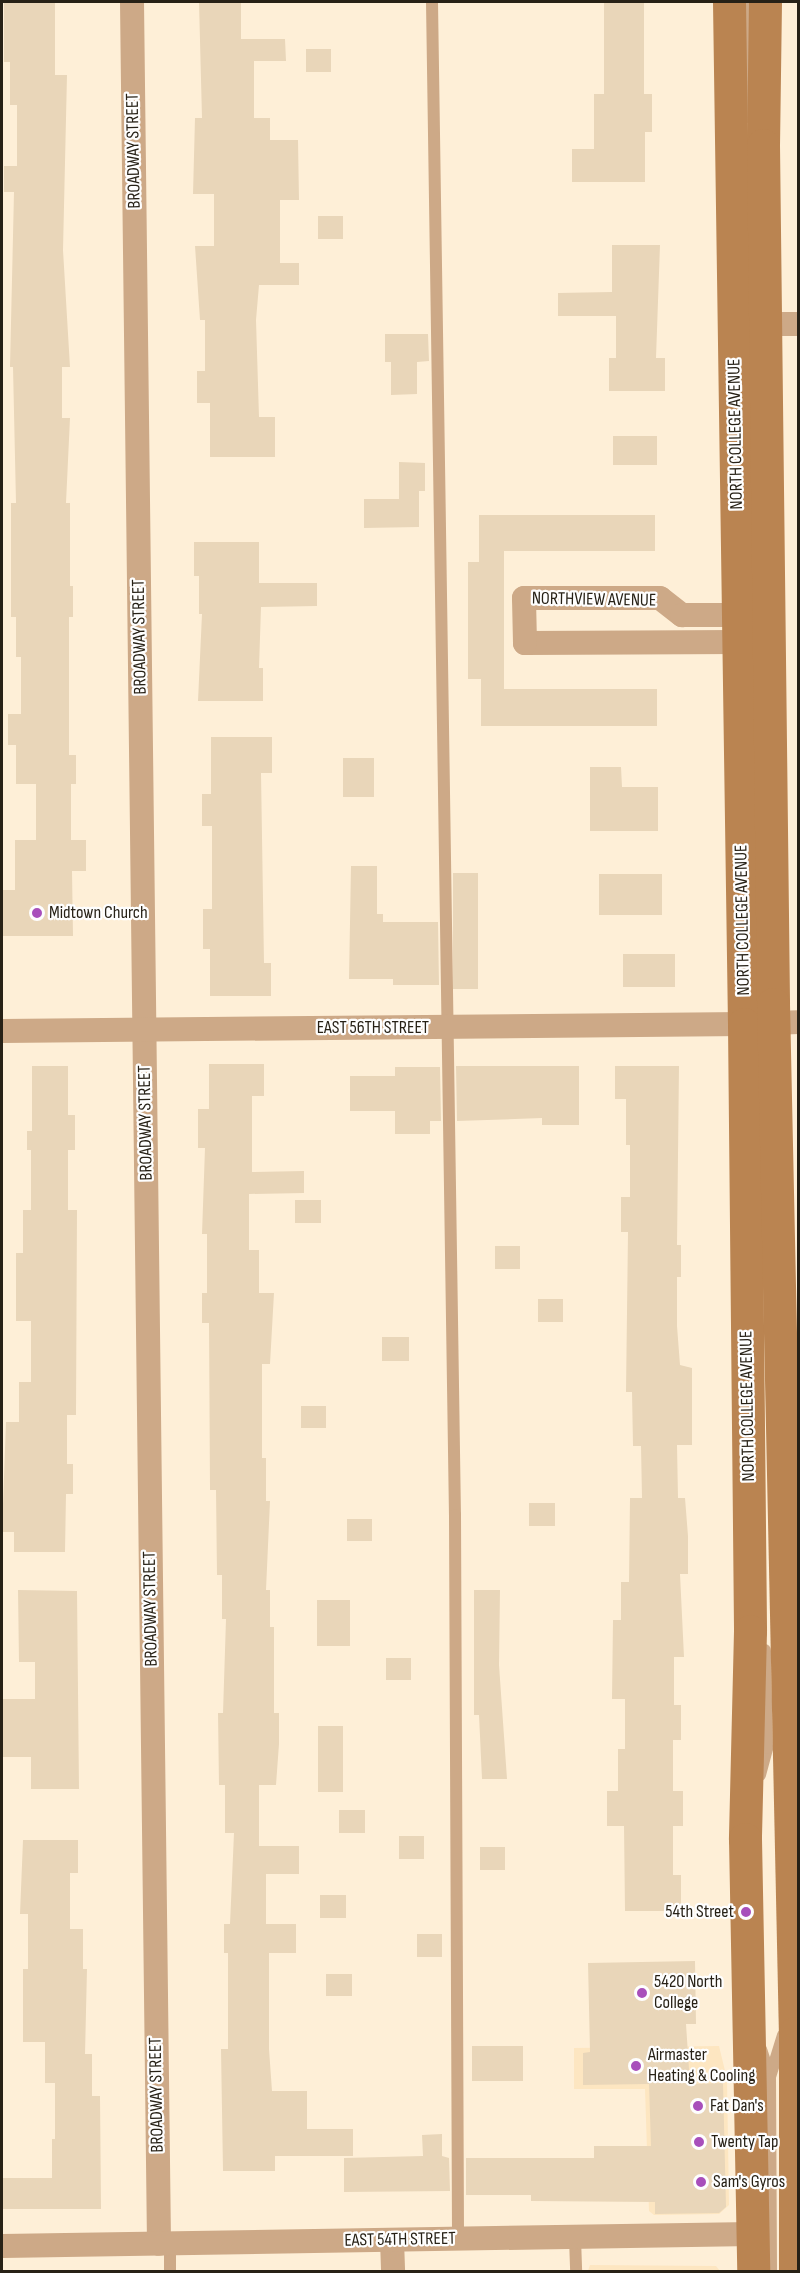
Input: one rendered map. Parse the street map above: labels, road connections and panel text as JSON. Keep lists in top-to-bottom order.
{
  "streets": {
    "main road": ["NORTH COLLEGE AVENUE"],
    "street": [
      "BROADWAY STREET",
      "NORTHVIEW AVENUE",
      "EAST 56TH STREET",
      "EAST 54TH STREET"
    ]
  },
  "crossings": [
    ["BROADWAY STREET", "EAST 56TH STREET"],
    ["BROADWAY STREET", "EAST 54TH STREET"],
    ["NORTH COLLEGE AVENUE", "NORTHVIEW AVENUE"],
    ["NORTH COLLEGE AVENUE", "EAST 56TH STREET"],
    ["NORTH COLLEGE AVENUE", "EAST 54TH STREET"]
  ],
  "places": [
    "Midtown Church",
    "54th Street",
    "5420 North College",
    "Airmaster Heating & Cooling",
    "Fat Dan's",
    "Twenty Tap",
    "Sam's Gyros"
  ]
}
